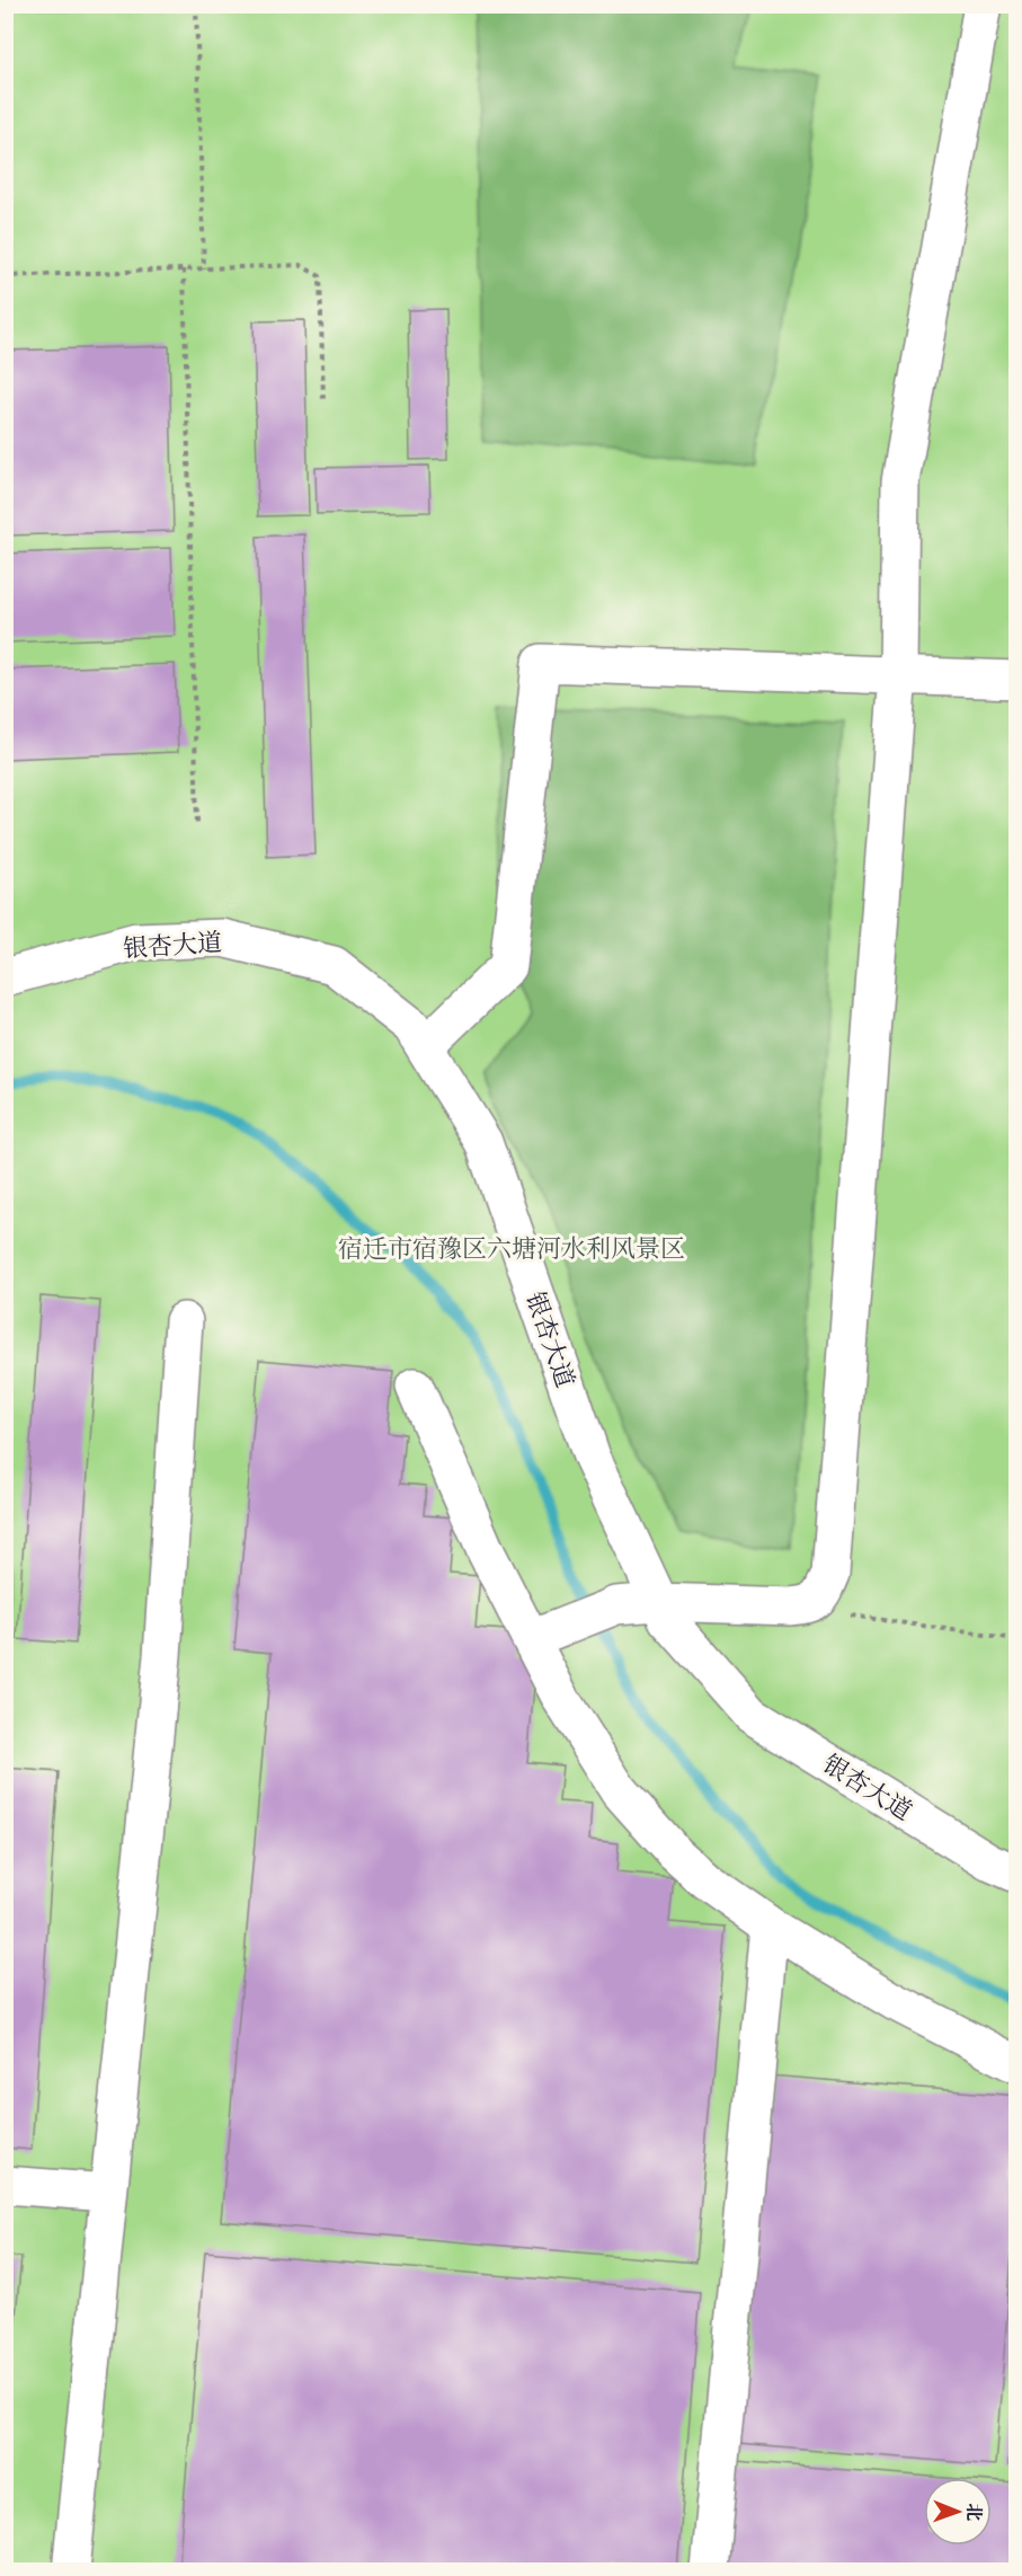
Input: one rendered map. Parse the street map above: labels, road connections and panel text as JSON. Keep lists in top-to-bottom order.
{
  "streets": {
    "street": ["银杏大道"]
  },
  "parks": ["宿迁市宿豫区六塘河水利风景区"],
  "north": "right"
}
